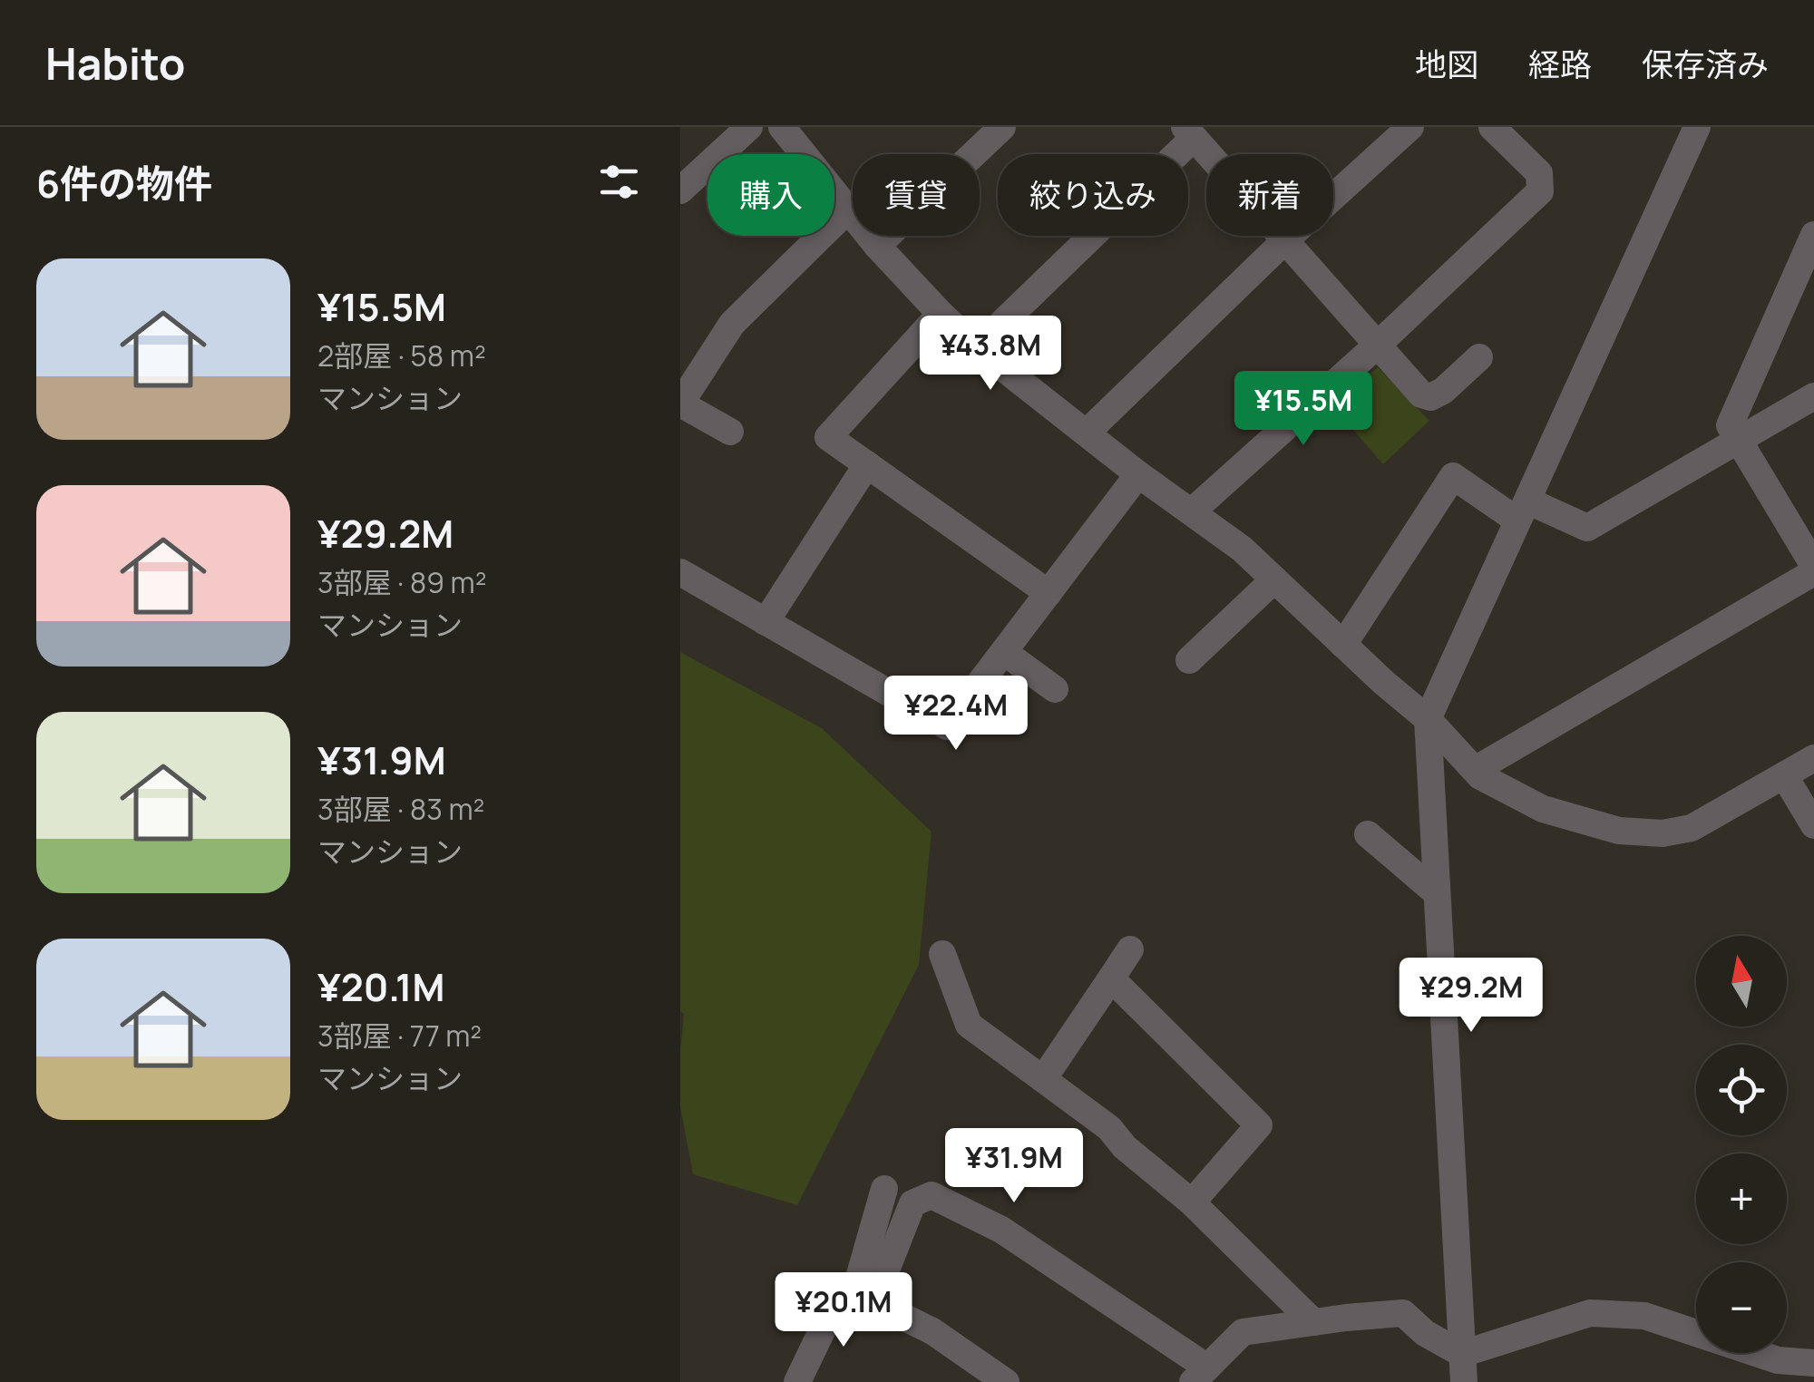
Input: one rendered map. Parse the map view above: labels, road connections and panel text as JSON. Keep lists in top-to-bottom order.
{
  "north": "top",
  "page": {
    "header": "Habito",
    "nav": ["地図", "経路", "保存済み"],
    "heading": "6件の物件",
    "chip": [
      "購入",
      "賃貸",
      "絞り込み",
      "新着"
    ],
    "list": [
      {
        "name": "¥15.5M",
        "note": "2部屋 · 58 m² · マンション"
      },
      {
        "name": "¥29.2M",
        "note": "3部屋 · 89 m² · マンション"
      },
      {
        "name": "¥31.9M",
        "note": "3部屋 · 83 m² · マンション"
      },
      {
        "name": "¥20.1M",
        "note": "3部屋 · 77 m² · マンション"
      }
    ],
    "price": [
      "¥43.8M",
      "¥15.5M",
      "¥22.4M",
      "¥29.2M",
      "¥31.9M",
      "¥20.1M"
    ],
    "map_buttons": ["+", "−"]
  }
}
